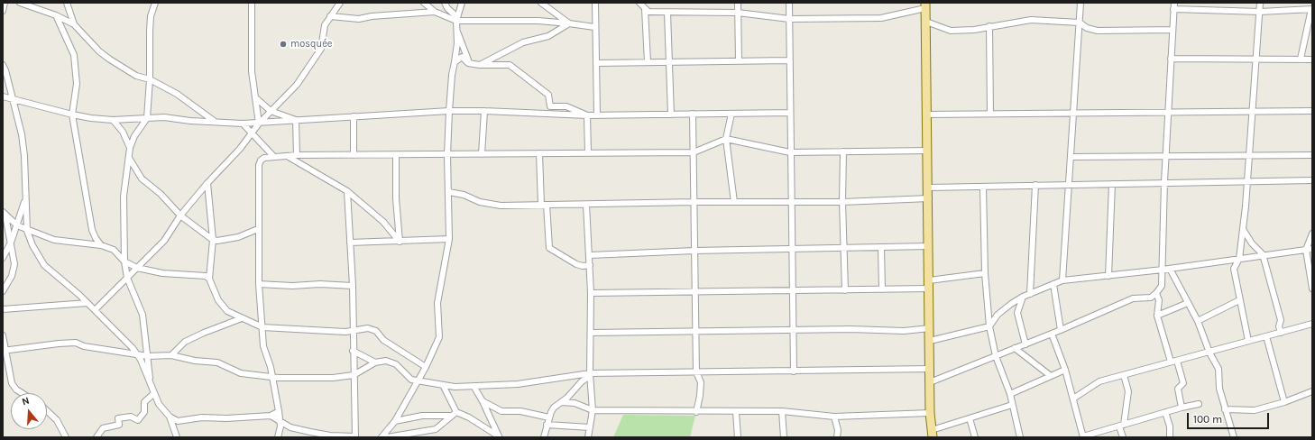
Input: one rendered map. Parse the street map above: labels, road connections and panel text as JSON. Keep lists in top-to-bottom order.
{
  "places": ["mosquée"],
  "scale_bar": "100 m",
  "north": "top"
}
